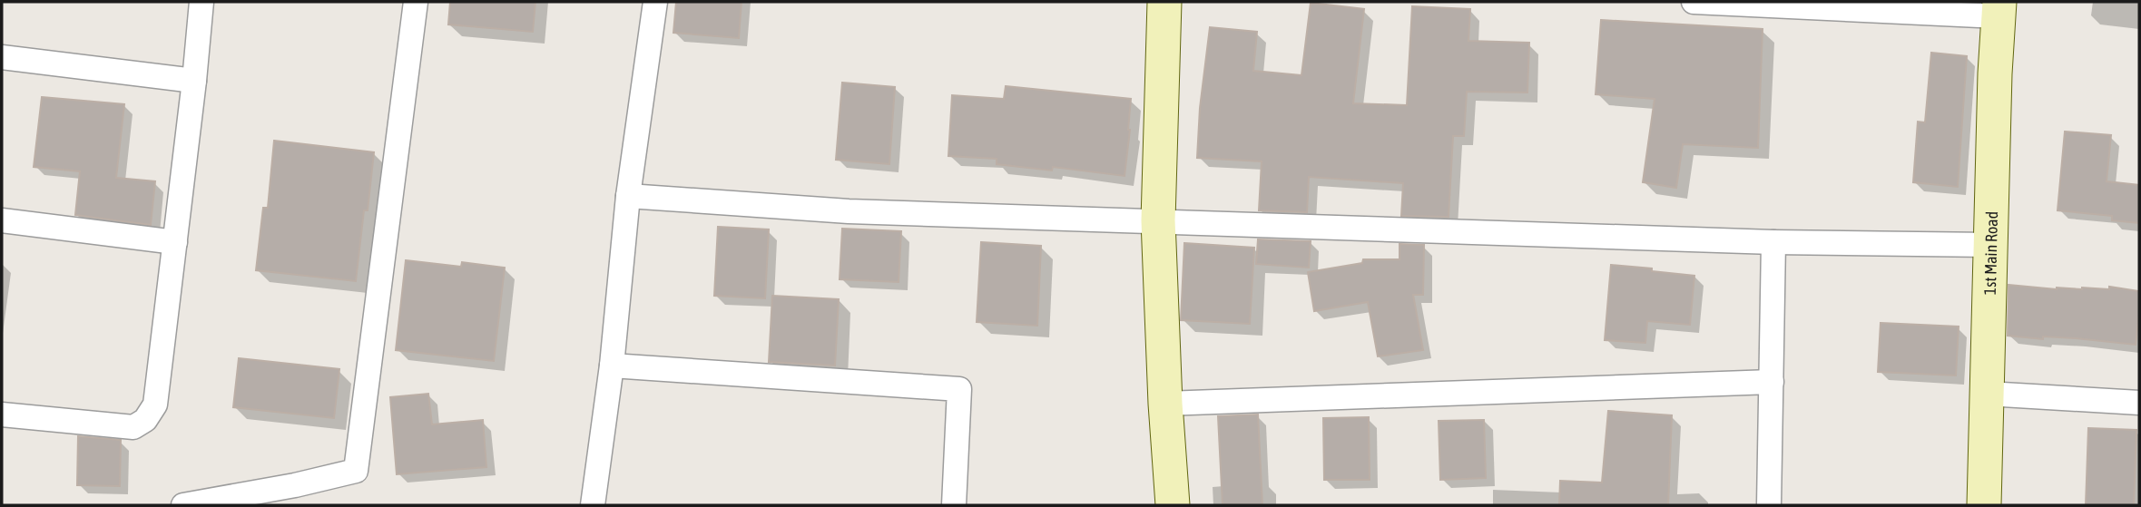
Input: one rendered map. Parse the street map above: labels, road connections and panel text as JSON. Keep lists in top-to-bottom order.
{
  "streets": {
    "street": ["1st Main Road"]
  }
}
